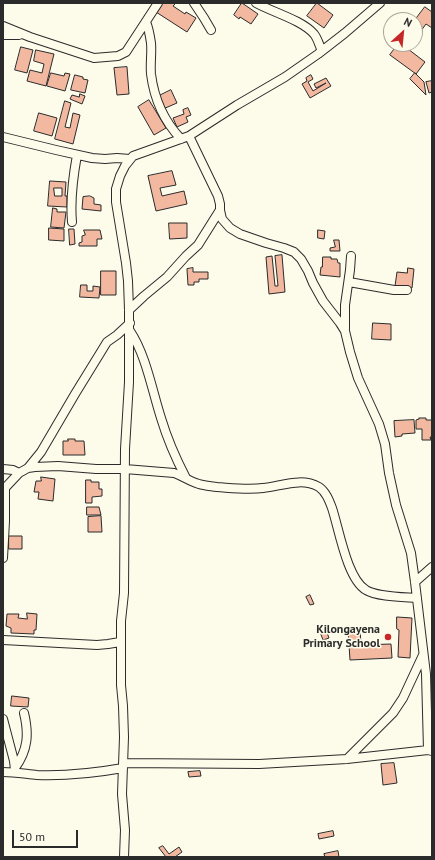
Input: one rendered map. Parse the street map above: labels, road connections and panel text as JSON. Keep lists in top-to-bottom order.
{
  "places": ["Kilongayena Primary School"],
  "scale_bar": "50 m",
  "north": "top right"
}
